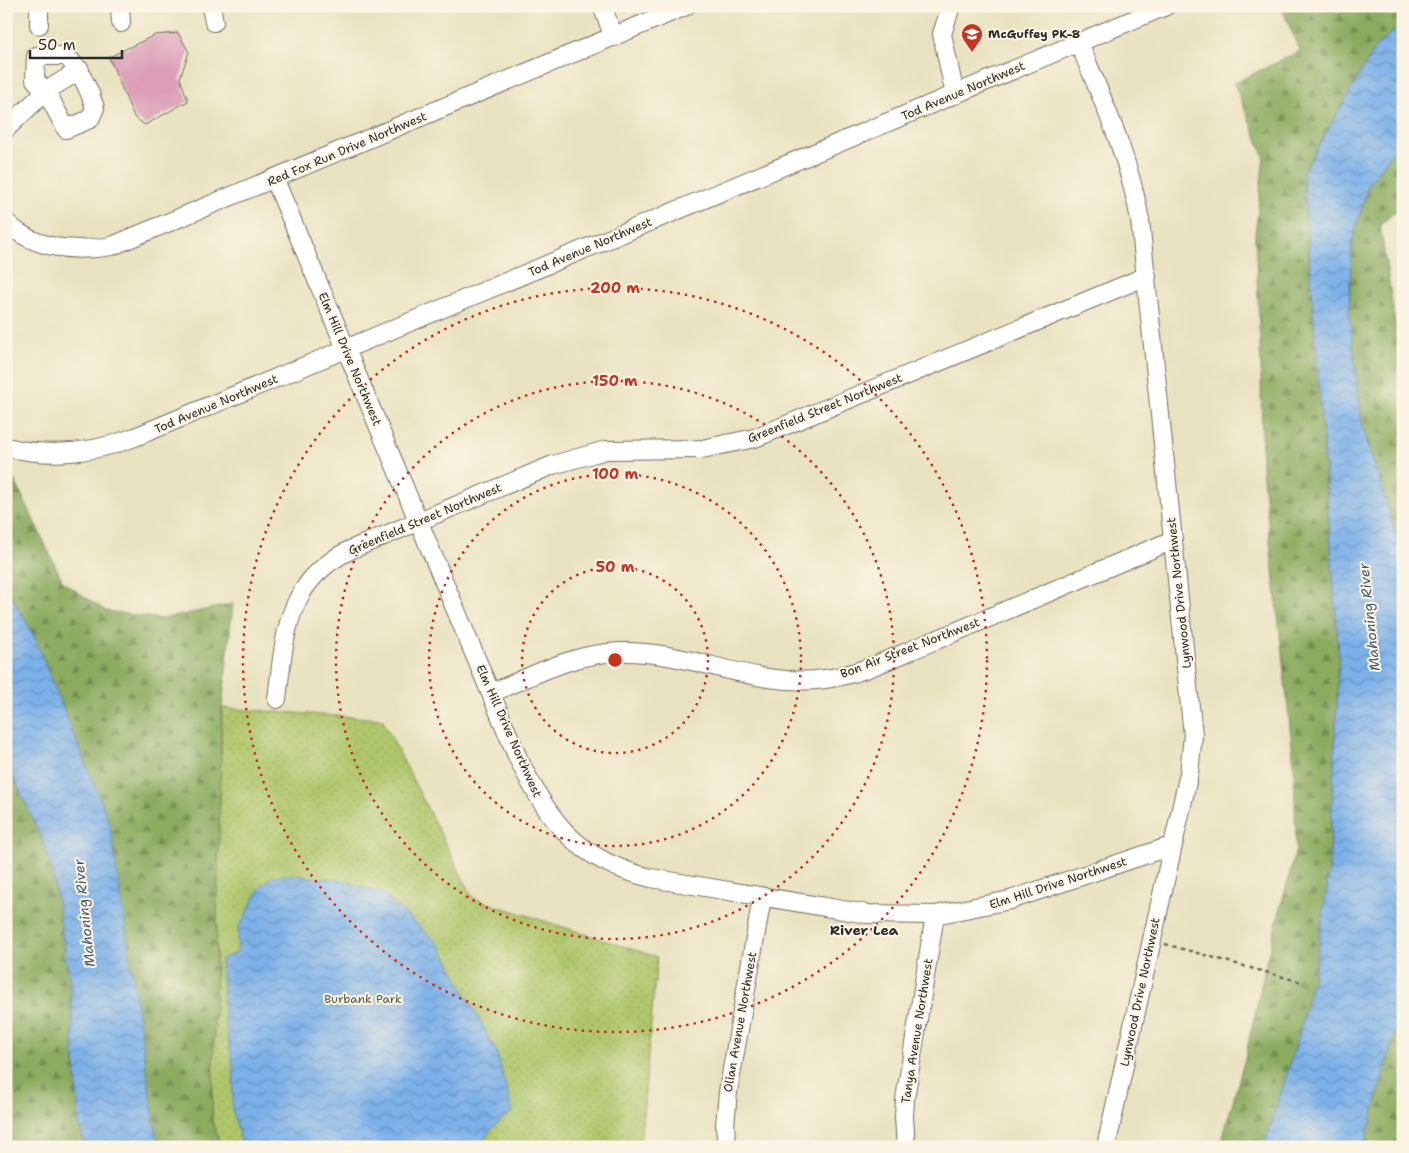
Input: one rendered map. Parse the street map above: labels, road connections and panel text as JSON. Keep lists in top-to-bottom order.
{
  "streets": {
    "street": [
      "Tod Avenue Northwest",
      "Red Fox Run Drive Northwest",
      "Elm Hill Drive Northwest",
      "Greenfield Street Northwest",
      "Lynwood Drive Northwest",
      "Bon Air Street Northwest",
      "Olian Avenue Northwest",
      "Tanya Avenue Northwest"
    ]
  },
  "crossings": [
    ["Tod Avenue Northwest", "Elm Hill Drive Northwest"],
    ["Tod Avenue Northwest", "Lynwood Drive Northwest"],
    ["Red Fox Run Drive Northwest", "Elm Hill Drive Northwest"],
    ["Elm Hill Drive Northwest", "Greenfield Street Northwest"],
    ["Elm Hill Drive Northwest", "Lynwood Drive Northwest"],
    ["Elm Hill Drive Northwest", "Bon Air Street Northwest"],
    ["Elm Hill Drive Northwest", "Olian Avenue Northwest"],
    ["Elm Hill Drive Northwest", "Tanya Avenue Northwest"],
    ["Greenfield Street Northwest", "Lynwood Drive Northwest"],
    ["Lynwood Drive Northwest", "Bon Air Street Northwest"]
  ],
  "districts": ["River Lea"],
  "water": ["Mahoning River"],
  "parks": ["Burbank Park"],
  "places": {
    "school or university": ["McGuffey PK-8"]
  },
  "scale_bar": "50 m",
  "rings": [
    "200 m",
    "150 m",
    "100 m",
    "50 m"
  ]
}
